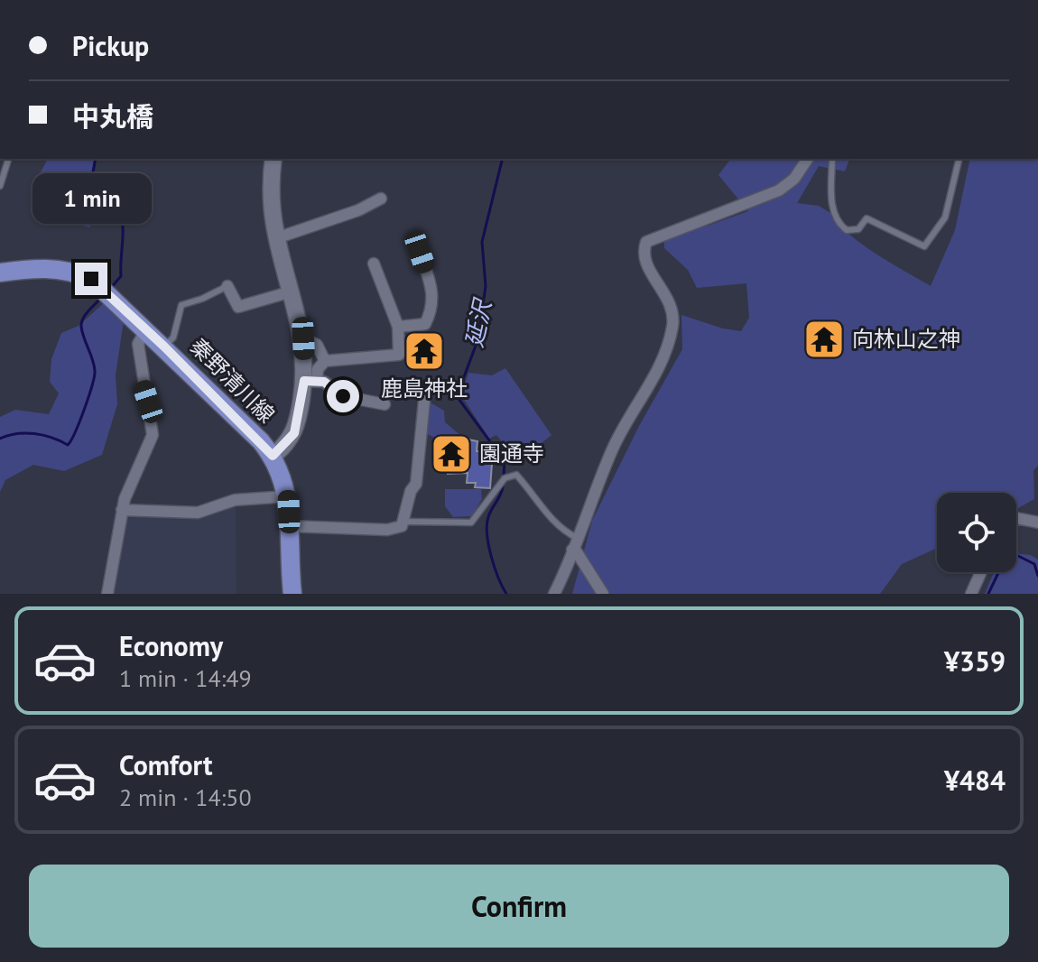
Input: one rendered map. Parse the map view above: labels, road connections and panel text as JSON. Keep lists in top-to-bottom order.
{
  "streets": {
    "main road": ["秦野清川線"]
  },
  "water": ["延沢"],
  "places": {
    "temple": ["向林山之神", "鹿島神社", "園通寺"]
  },
  "page": {
    "banner": ["Pickup", "中丸橋"],
    "bubble": "1 min",
    "list": [
      {
        "name": "Economy",
        "note": "1 min · 14:49",
        "value": "¥359"
      },
      {
        "name": "Comfort",
        "note": "2 min · 14:50",
        "value": "¥484"
      }
    ],
    "buttons": "Confirm"
  }
}
